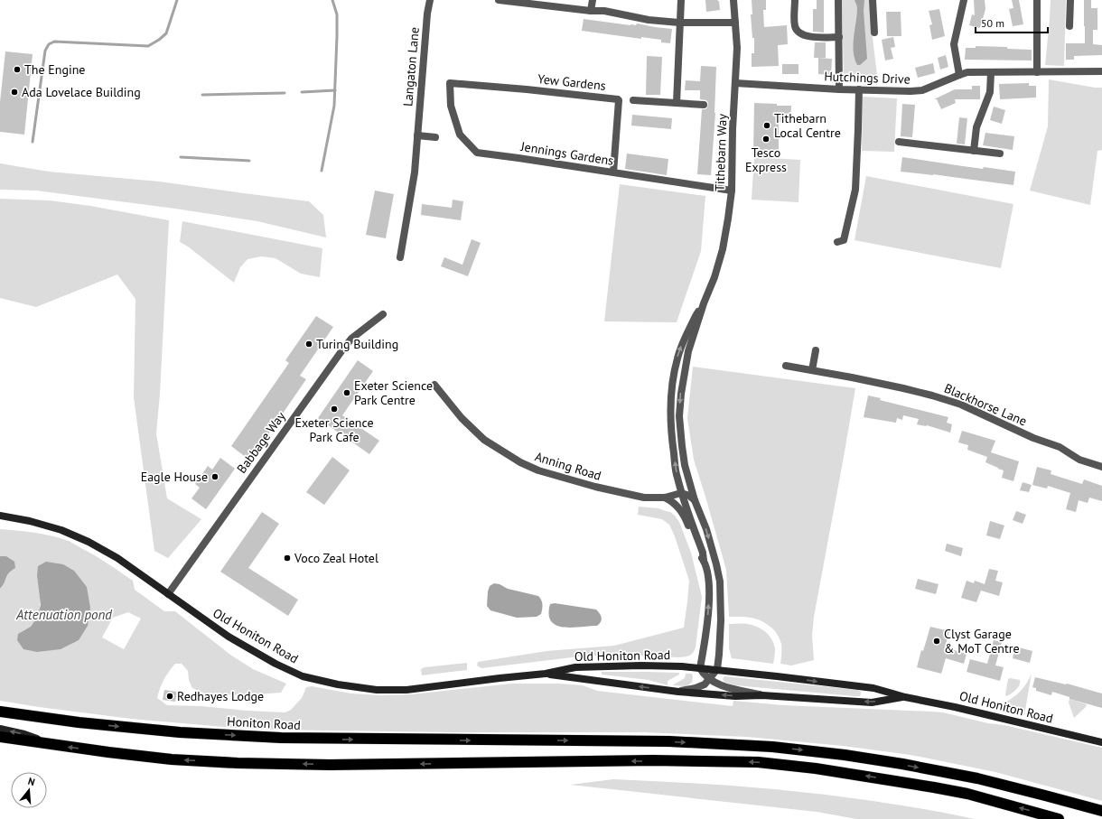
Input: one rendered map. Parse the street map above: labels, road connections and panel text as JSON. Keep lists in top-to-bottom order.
{
  "streets": {
    "highway": ["Honiton Road"],
    "street": [
      "Langaton Lane",
      "Hutchings Drive",
      "Yew Gardens",
      "Tithebarn Way",
      "Jennings Gardens",
      "Blackhorse Lane",
      "Babbage Way",
      "Anning Road",
      "Old Honiton Road"
    ]
  },
  "crossings": [
    ["Hutchings Drive", "Tithebarn Way"],
    ["Yew Gardens", "Jennings Gardens"],
    ["Tithebarn Way", "Jennings Gardens"],
    ["Tithebarn Way", "Anning Road"],
    ["Tithebarn Way", "Old Honiton Road"],
    ["Babbage Way", "Old Honiton Road"]
  ],
  "water": ["Attenuation pond"],
  "places": [
    "The Engine",
    "Ada Lovelace Building",
    "Tithebarn Local Centre",
    "Tesco Express",
    "Turing Building",
    "Exeter Science Park Centre",
    "Exeter Science Park Cafe",
    "Eagle House",
    "Voco Zeal Hotel",
    "Clyst Garage & MoT Centre",
    "Redhayes Lodge"
  ],
  "scale_bar": "50 m",
  "north": "top"
}
